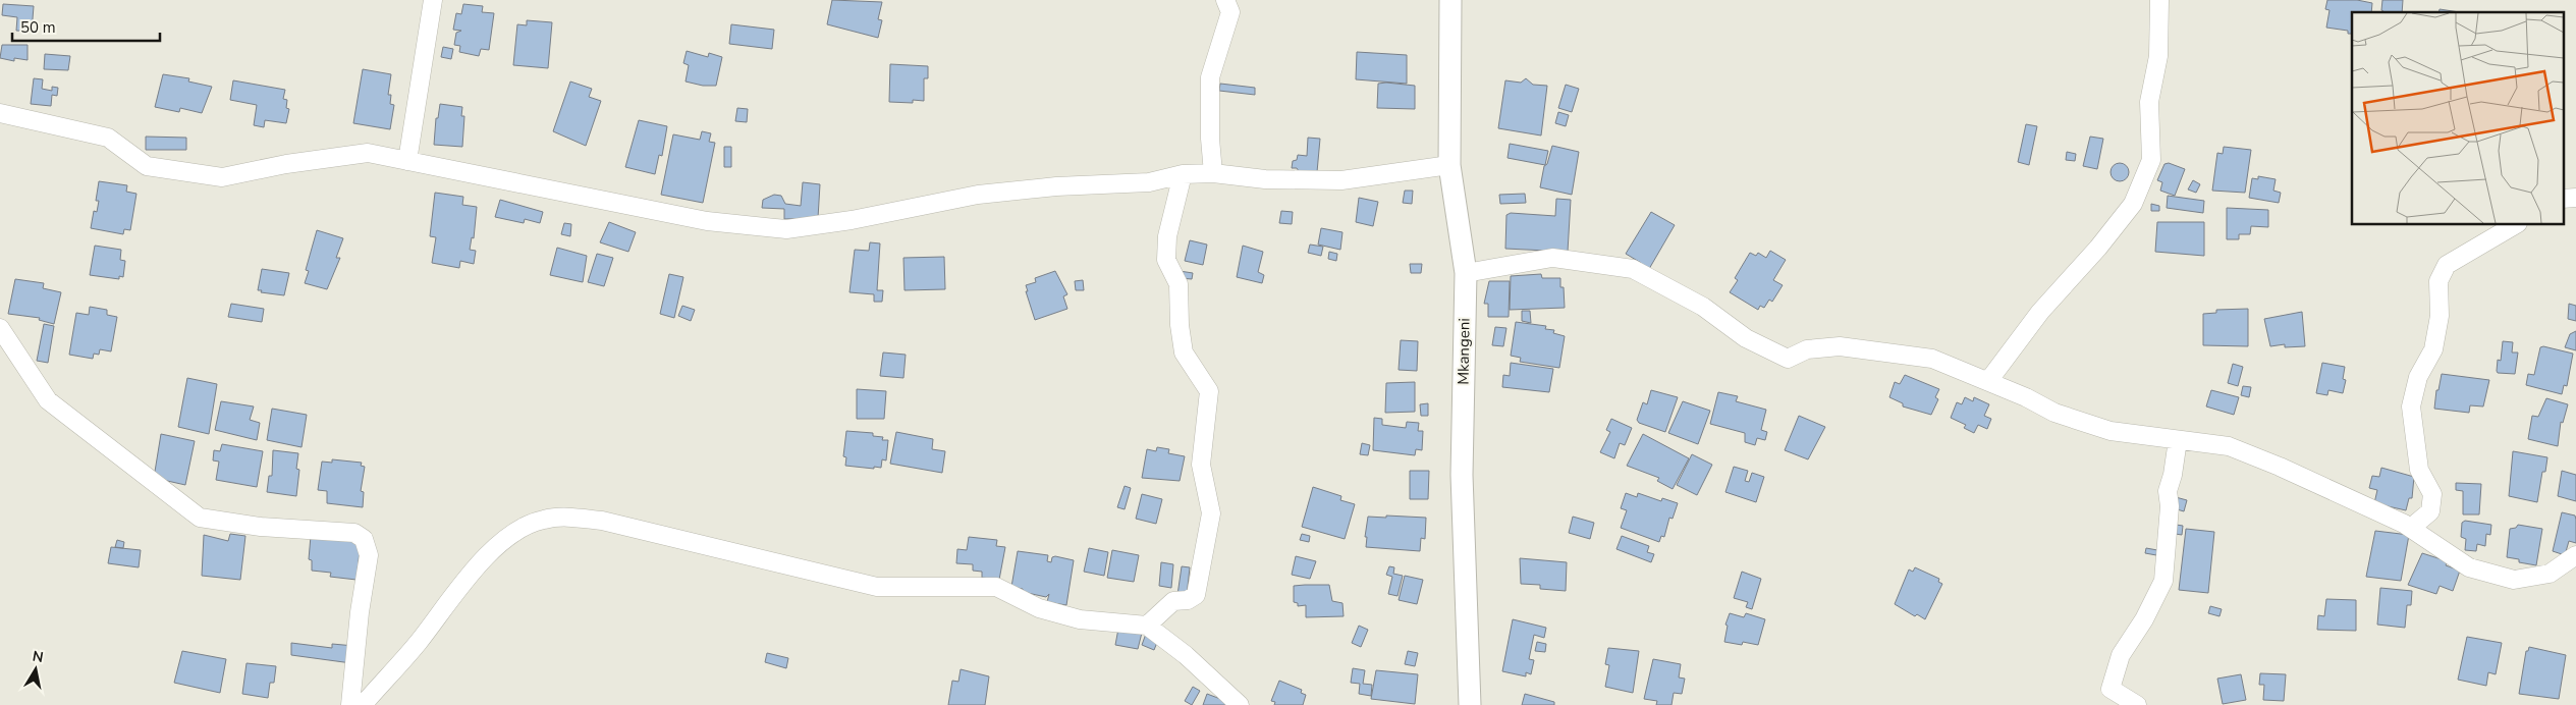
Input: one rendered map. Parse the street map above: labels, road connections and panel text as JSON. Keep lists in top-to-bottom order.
{
  "streets": {
    "street": ["Mkangeni"]
  },
  "scale_bar": "50 m",
  "north": "top"
}
